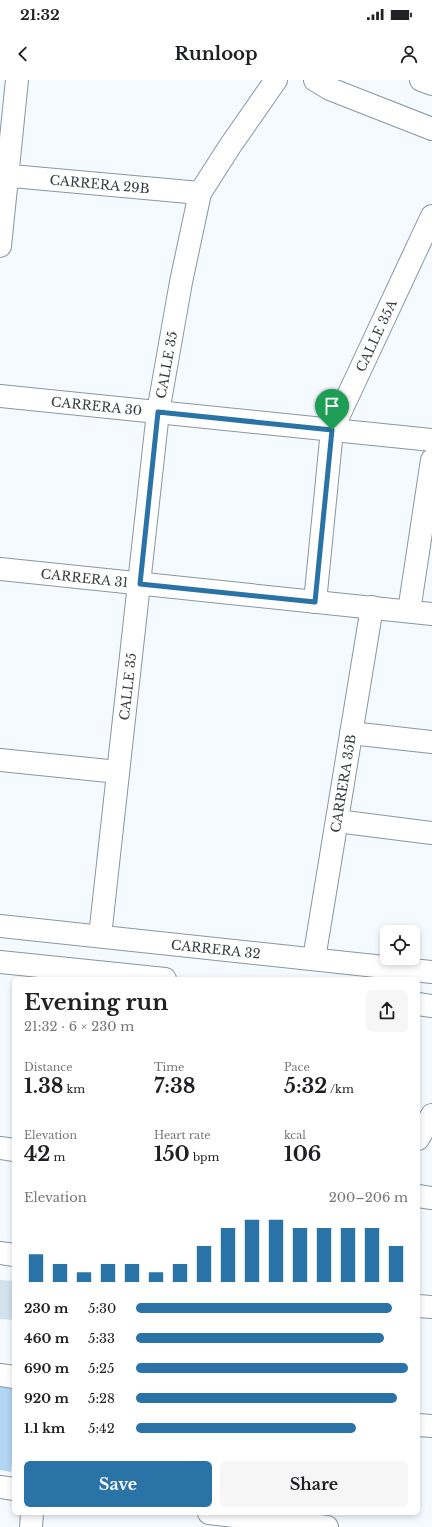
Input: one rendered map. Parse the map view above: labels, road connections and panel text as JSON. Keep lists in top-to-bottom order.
{
  "streets": {
    "street": [
      "CARRERA 29B",
      "CALLE 35A",
      "CALLE 35",
      "CARRERA 30",
      "CARRERA 31",
      "CARRERA 35B",
      "CARRERA 32"
    ]
  },
  "crossings": [
    ["CARRERA 29B", "CALLE 35"],
    ["CALLE 35A", "CARRERA 30"],
    ["CALLE 35A", "CARRERA 31"],
    ["CALLE 35", "CARRERA 30"],
    ["CALLE 35", "CARRERA 31"],
    ["CALLE 35", "CARRERA 32"],
    ["CARRERA 31", "CARRERA 35B"],
    ["CARRERA 35B", "CARRERA 32"]
  ],
  "page": {
    "status": "21:32",
    "header": "Runloop",
    "heading": ["Evening run", "21:32 · 6 × 230 m"],
    "stats": [
      ["Distance", "1.38 km"],
      ["Time", "7:38"],
      ["Pace", "5:32 /km"],
      ["Elevation", "42 m"],
      ["Heart rate", "150 bpm"],
      ["kcal", "106"]
    ],
    "chart": ["Elevation", "200–206 m"],
    "list": [
      {
        "name": "230 m",
        "note": "5:30"
      },
      {
        "name": "460 m",
        "note": "5:33"
      },
      {
        "name": "690 m",
        "note": "5:25"
      },
      {
        "name": "920 m",
        "note": "5:28"
      },
      {
        "name": "1.1 km",
        "note": "5:42"
      }
    ],
    "buttons": ["Save", "Share"]
  }
}
